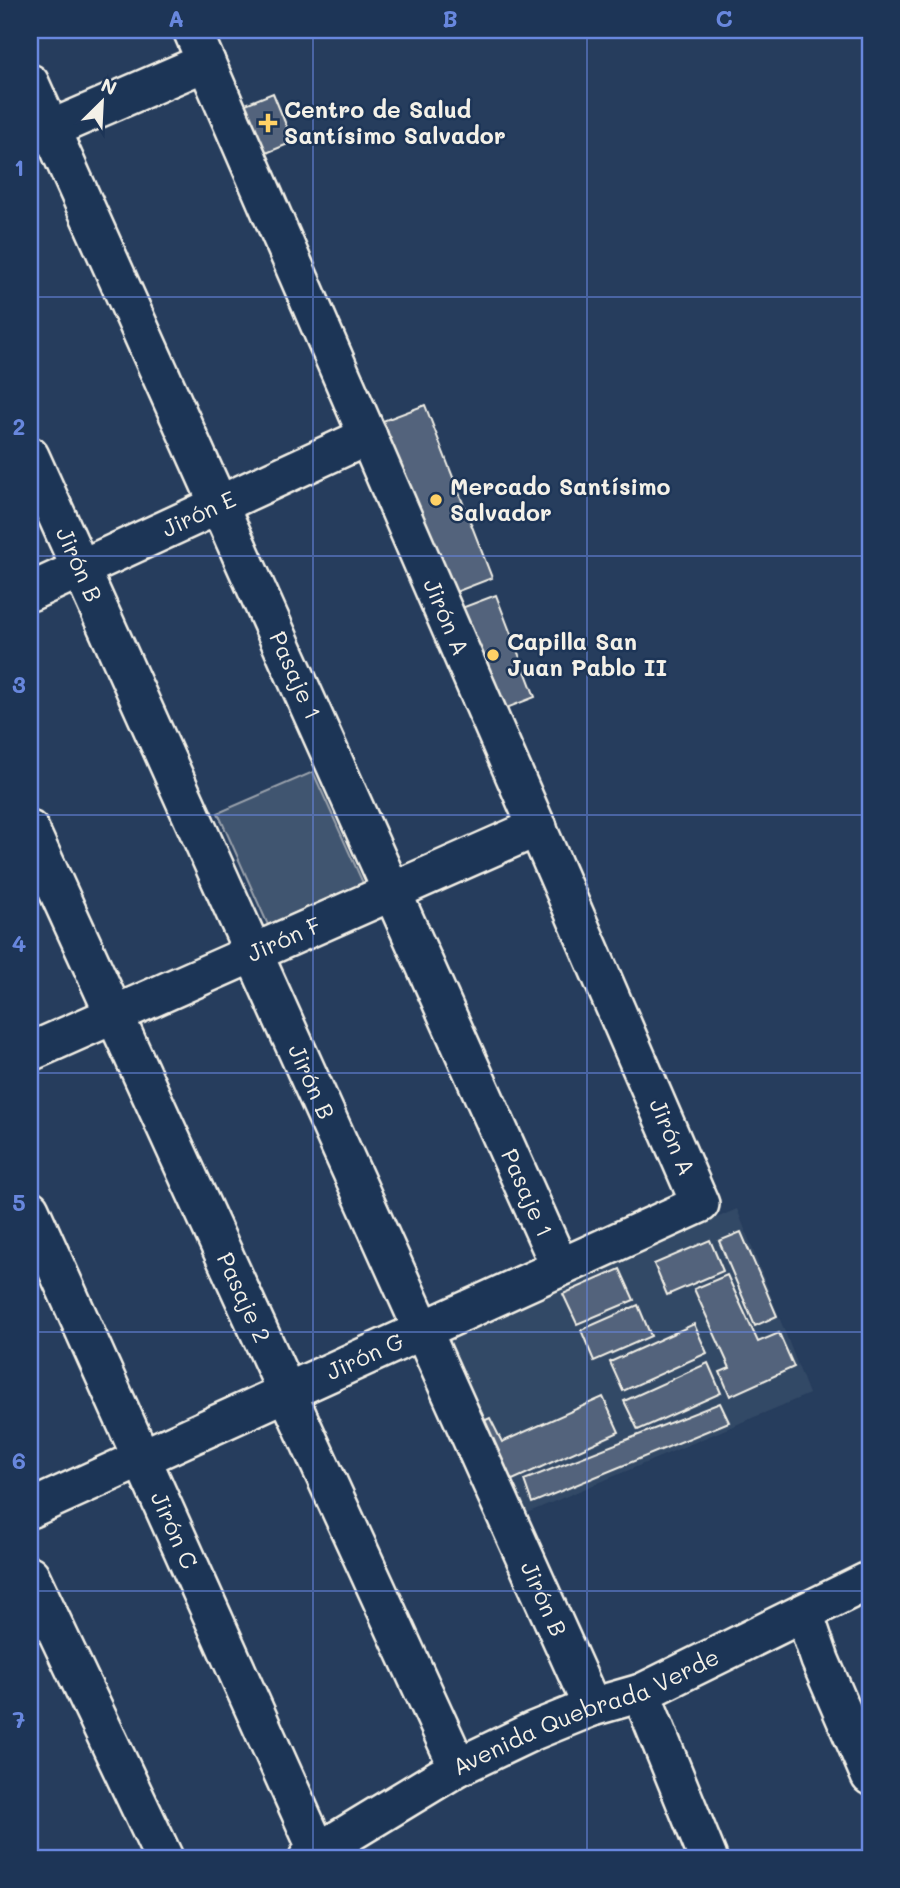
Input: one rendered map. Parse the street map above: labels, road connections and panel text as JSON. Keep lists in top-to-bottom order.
{
  "streets": {
    "street": [
      "Jirón E",
      "Jirón B",
      "Jirón A",
      "Pasaje 1",
      "Jirón F",
      "Pasaje 2",
      "Jirón G",
      "Jirón C",
      "Avenida Quebrada Verde"
    ]
  },
  "crossings": [
    ["Jirón E", "Jirón B"],
    ["Jirón E", "Jirón A"],
    ["Jirón E", "Pasaje 1"],
    ["Jirón B", "Jirón F"],
    ["Jirón B", "Jirón G"],
    ["Jirón B", "Avenida Quebrada Verde"],
    ["Jirón A", "Jirón F"],
    ["Jirón A", "Jirón G"],
    ["Pasaje 1", "Jirón F"],
    ["Pasaje 1", "Jirón G"],
    ["Jirón F", "Pasaje 2"],
    ["Pasaje 2", "Jirón G"],
    ["Pasaje 2", "Avenida Quebrada Verde"],
    ["Jirón G", "Jirón C"],
    ["Jirón C", "Avenida Quebrada Verde"]
  ],
  "places": {
    "health": ["Centro de Salud Santísimo Salvador"],
    "other": ["Mercado Santísimo Salvador", "Capilla San Juan Pablo II"]
  },
  "north": "top right",
  "grid": {
    "columns": ["A", "B", "C"],
    "rows": [
      "1",
      "2",
      "3",
      "4",
      "5",
      "6",
      "7"
    ]
  }
}
